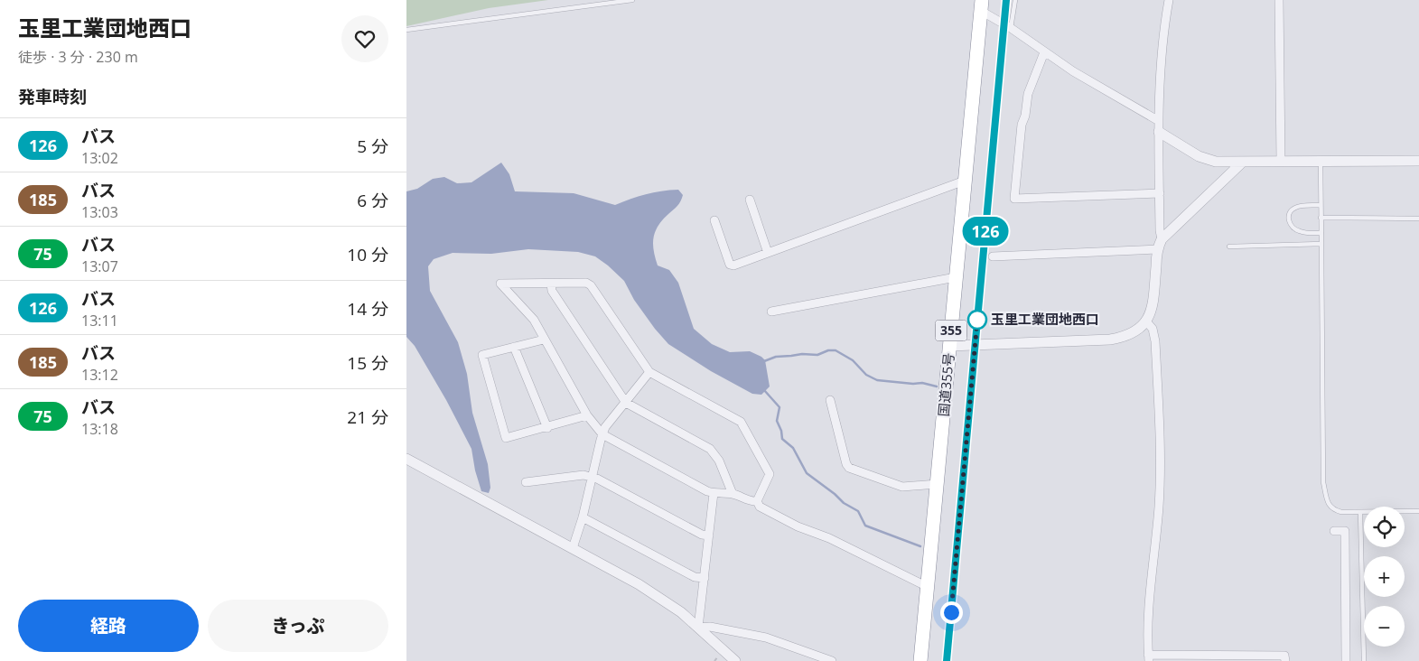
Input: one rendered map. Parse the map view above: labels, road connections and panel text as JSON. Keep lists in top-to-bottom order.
{
  "streets": {
    "highway": ["355", "国道355号"]
  },
  "places": ["玉里工業団地西口"],
  "lines": ["bus line 126"],
  "page": {
    "heading": [
      ["玉里工業団地西口", "徒歩 · 3 分 · 230 m"],
      "発車時刻"
    ],
    "on_map": "126",
    "list": [
      {
        "mark": "126",
        "name": "バス",
        "note": "13:02",
        "value": "5 分"
      },
      {
        "mark": "185",
        "name": "バス",
        "note": "13:03",
        "value": "6 分"
      },
      {
        "mark": "75",
        "name": "バス",
        "note": "13:07",
        "value": "10 分"
      },
      {
        "mark": "126",
        "name": "バス",
        "note": "13:11",
        "value": "14 分"
      },
      {
        "mark": "185",
        "name": "バス",
        "note": "13:12",
        "value": "15 分"
      },
      {
        "mark": "75",
        "name": "バス",
        "note": "13:18",
        "value": "21 分"
      }
    ],
    "map_buttons": ["+", "−"],
    "buttons": ["経路", "きっぷ"]
  }
}
